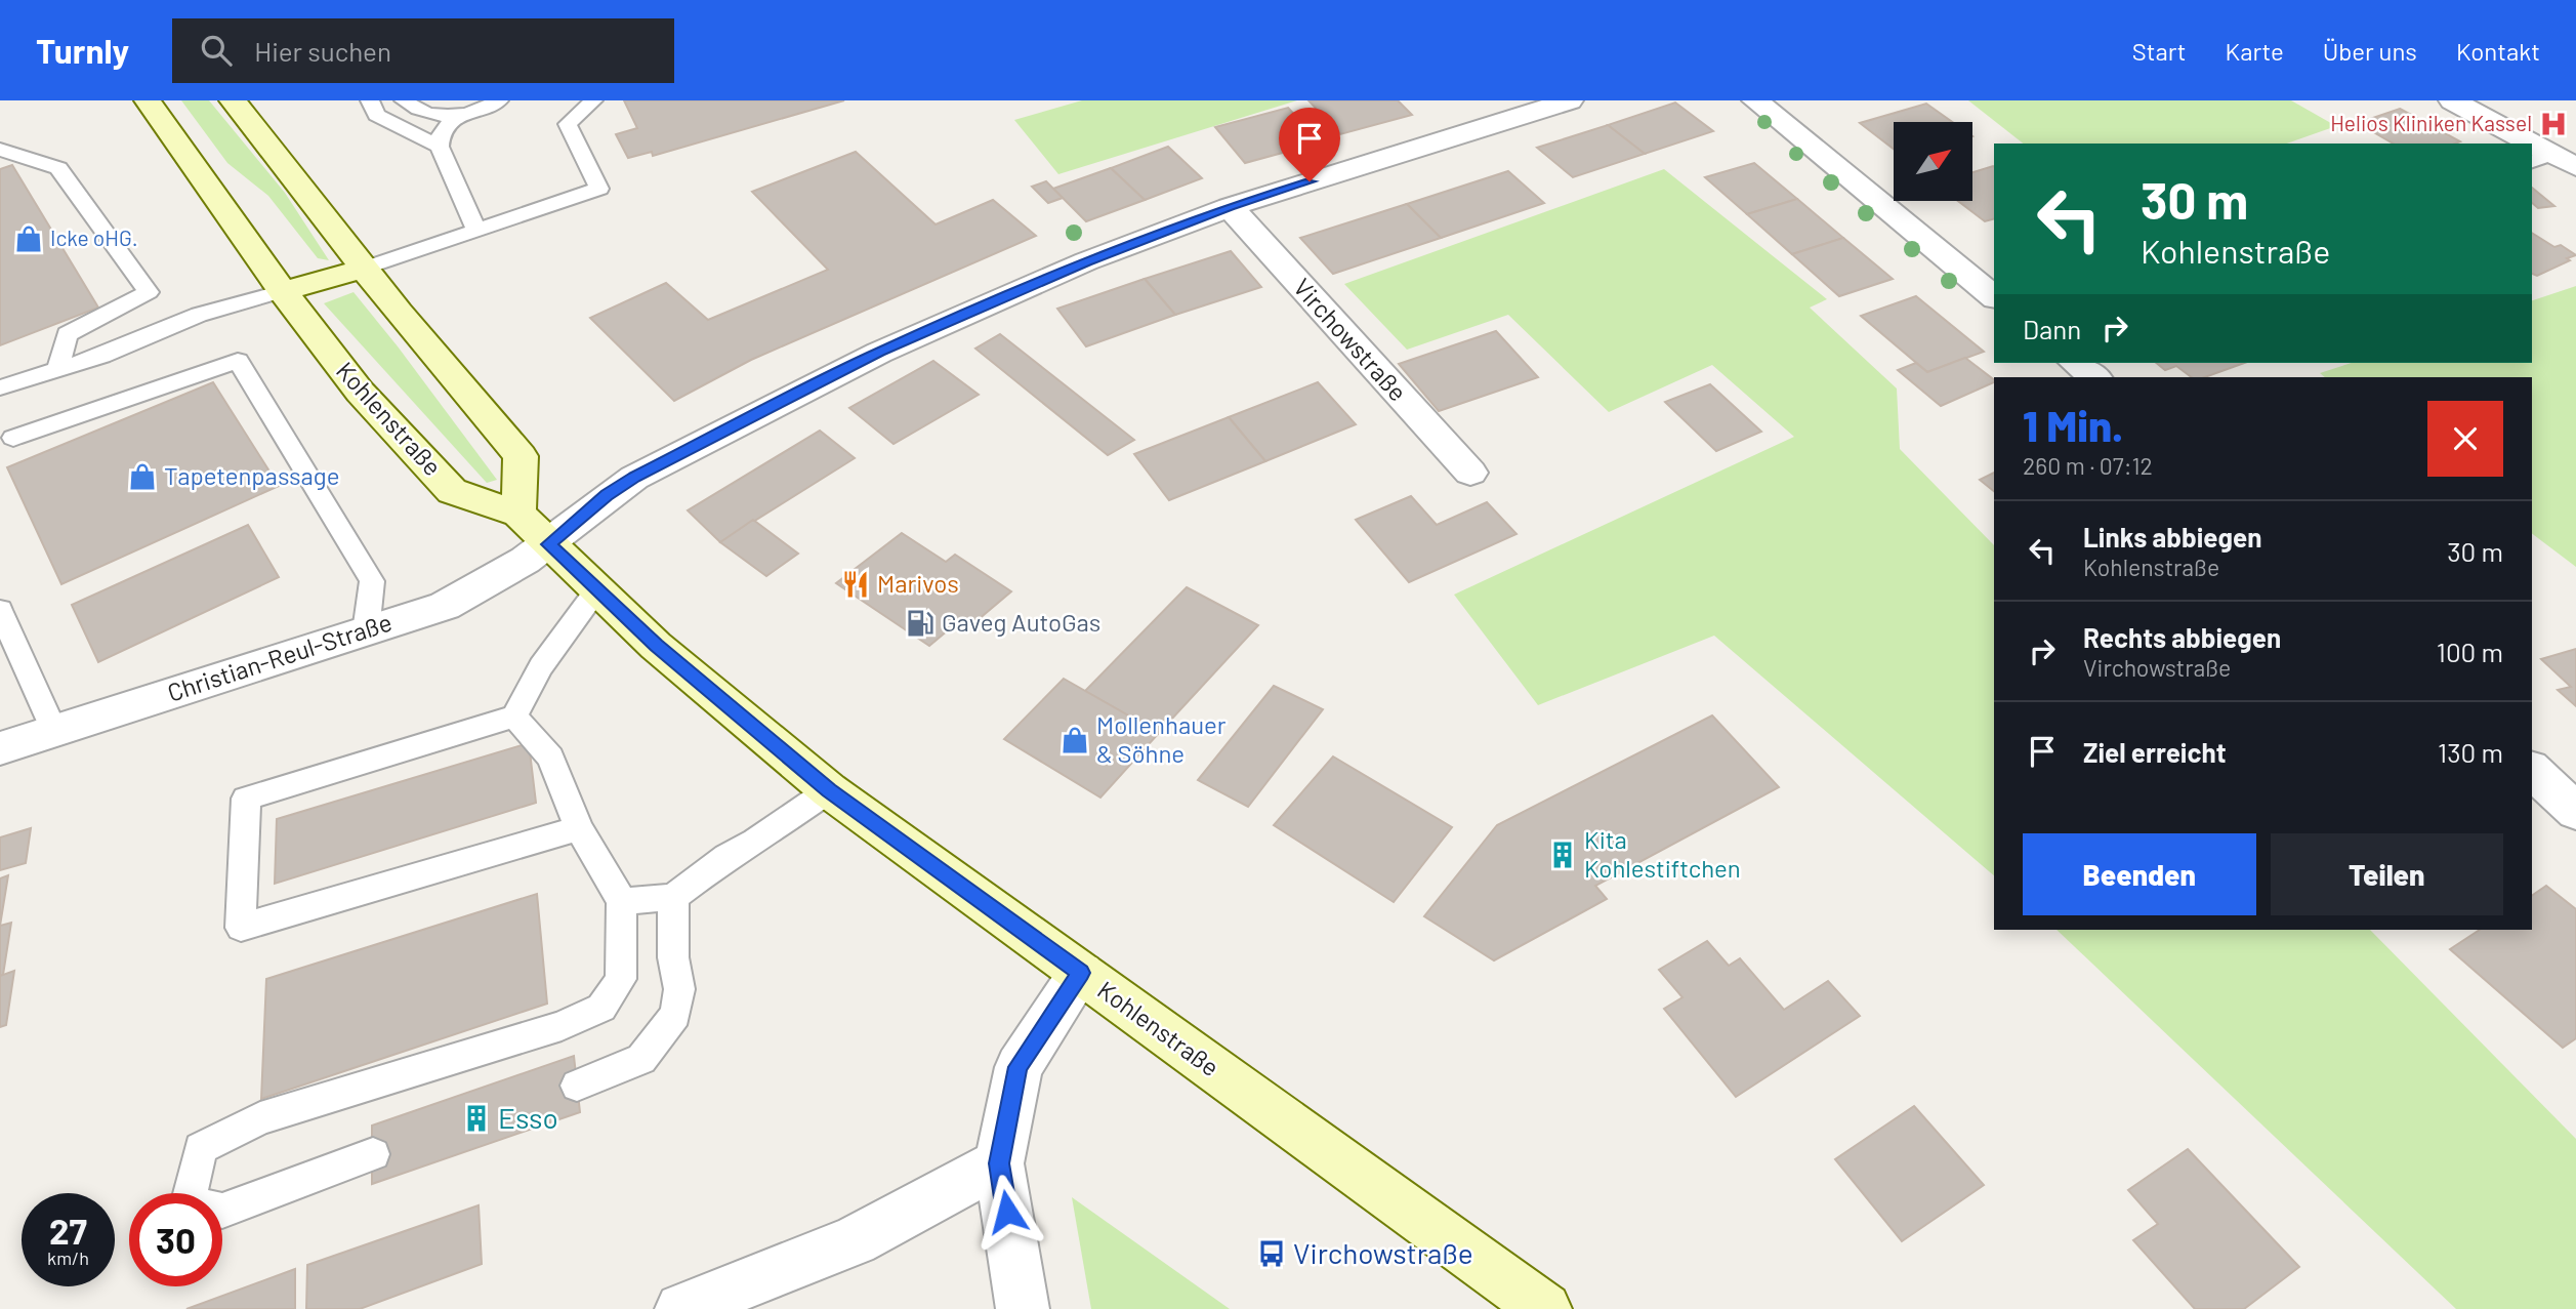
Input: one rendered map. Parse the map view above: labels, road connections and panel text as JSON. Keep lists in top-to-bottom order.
{
  "streets": {
    "main road": ["Kohlenstraße"],
    "street": ["Virchowstraße", "Christian-Reul-Straße"]
  },
  "crossings": [
    ["Kohlenstraße", "Christian-Reul-Straße"]
  ],
  "places": {
    "hospital": ["Helios Kliniken Kassel"],
    "shop": ["Icke oHG.", "Tapetenpassage", "Mollenhauer & Söhne"],
    "restaurant": ["Marivos"],
    "fuel station": ["Gaveg AutoGas"],
    "building": ["Kita Kohlestiftchen", "Esso"],
    "bus stop": ["Virchowstraße"]
  },
  "north": "top right",
  "page": {
    "header": "Turnly",
    "search": "Hier suchen",
    "nav": [
      "Start",
      "Karte",
      "Über uns",
      "Kontakt"
    ],
    "turn": ["30 m", "Kohlenstraße"],
    "then": "Dann",
    "heading": ["1 Min.", "260 m · 07:12"],
    "list": [
      {
        "name": "Links abbiegen",
        "note": "Kohlenstraße",
        "value": "30 m"
      },
      {
        "name": "Rechts abbiegen",
        "note": "Virchowstraße",
        "value": "100 m"
      },
      {
        "name": "Ziel erreicht",
        "value": "130 m"
      }
    ],
    "buttons": ["Beenden", "Teilen"],
    "speed": "27 km/h",
    "limit": "30"
  }
}
